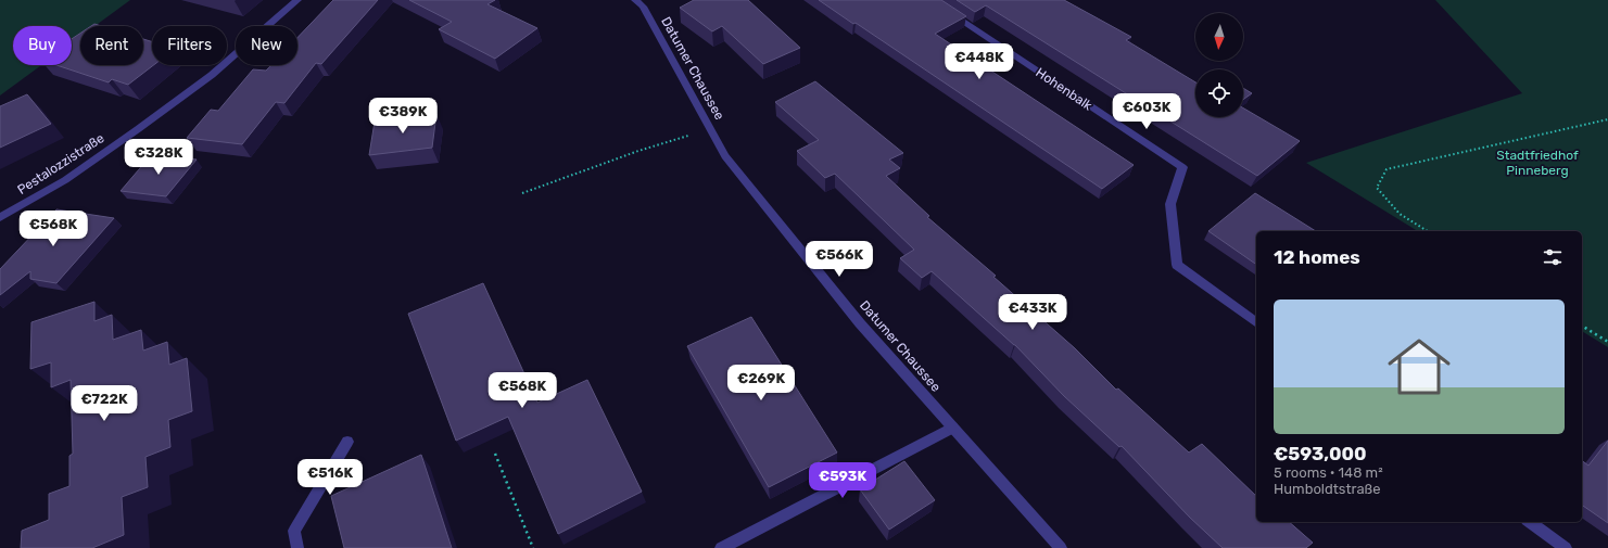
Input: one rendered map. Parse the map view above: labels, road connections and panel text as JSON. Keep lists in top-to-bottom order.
{
  "streets": {
    "street": ["Datumer Chaussee", "Hohenbalk", "Pestalozzistraße"]
  },
  "parks": ["Stadtfriedhof Pinneberg"],
  "north": "bottom",
  "page": {
    "chip": [
      "Buy",
      "Rent",
      "Filters",
      "New"
    ],
    "price": [
      "€448K",
      "€603K",
      "€389K",
      "€328K",
      "€568K",
      "€566K",
      "€433K",
      "€269K",
      "€568K",
      "€722K",
      "€516K",
      "€593K"
    ],
    "heading": "12 homes",
    "list": [
      {
        "name": "€593,000",
        "note": "5 rooms · 148 m² · Humboldtstraße"
      }
    ]
  }
}
